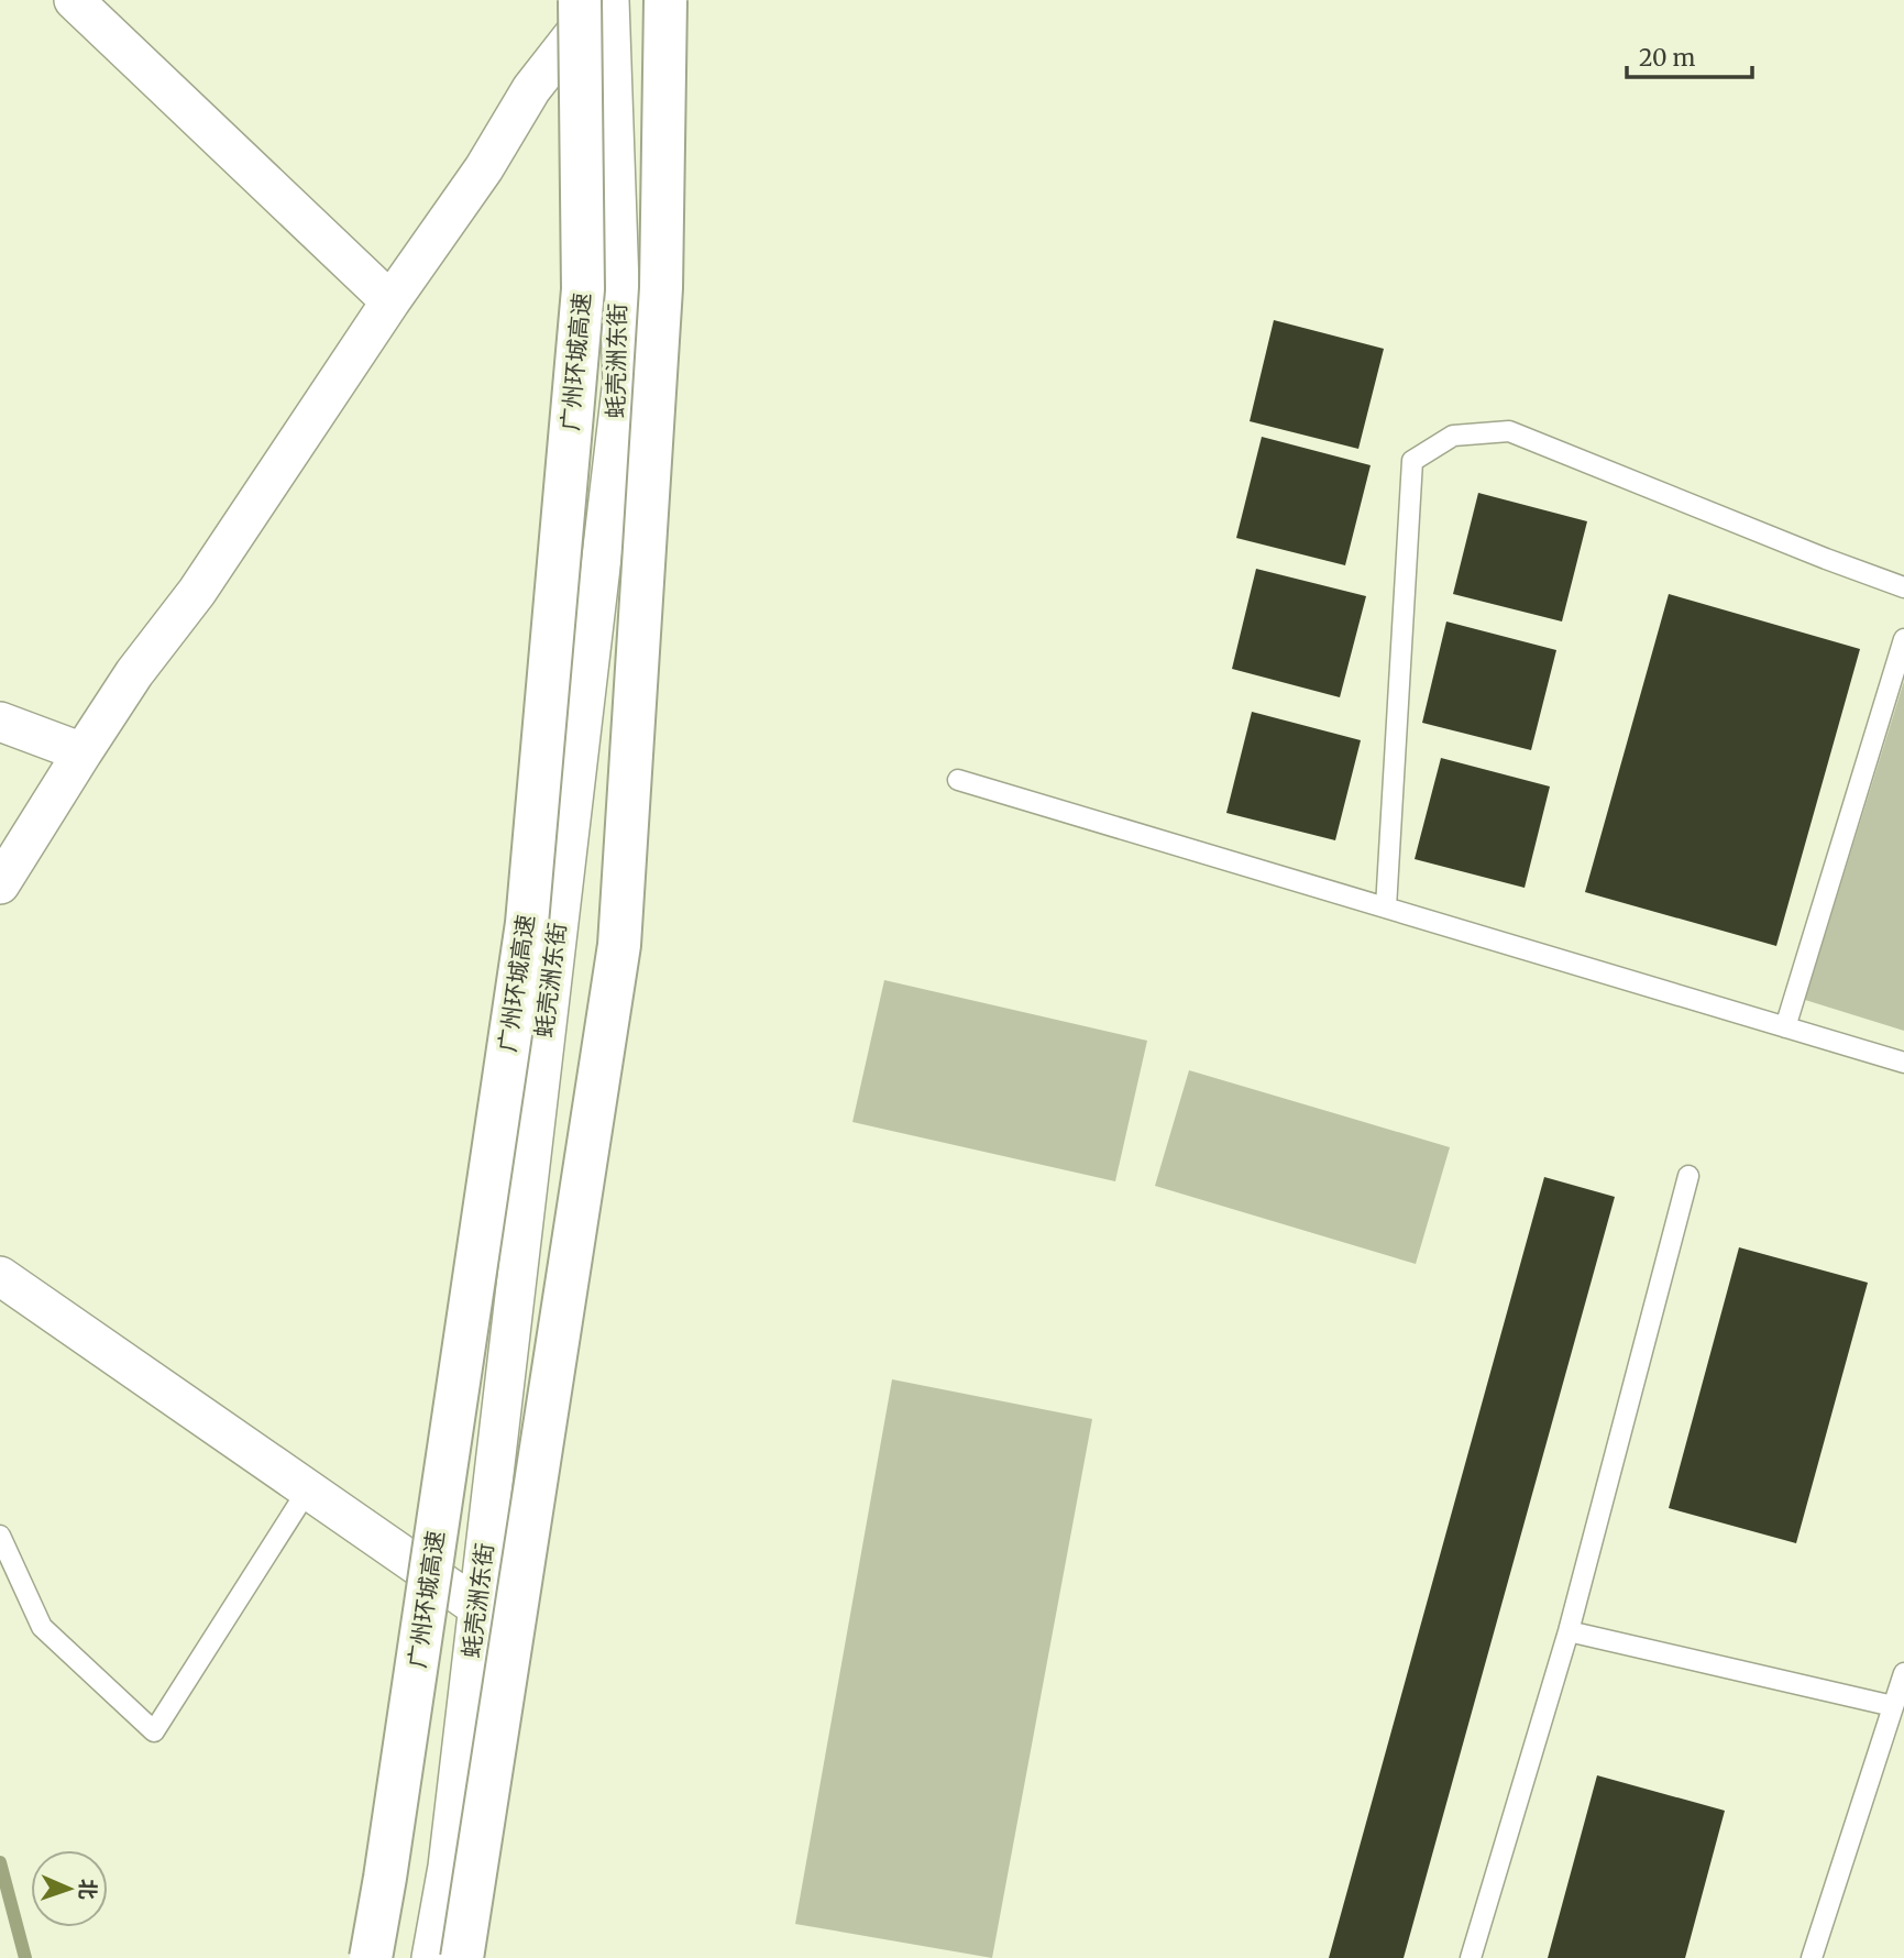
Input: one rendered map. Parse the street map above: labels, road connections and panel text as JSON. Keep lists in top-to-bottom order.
{
  "streets": {
    "highway": ["广州环城高速"],
    "street": ["蚝壳洲东街"]
  },
  "scale_bar": "20 m",
  "north": "right"
}
